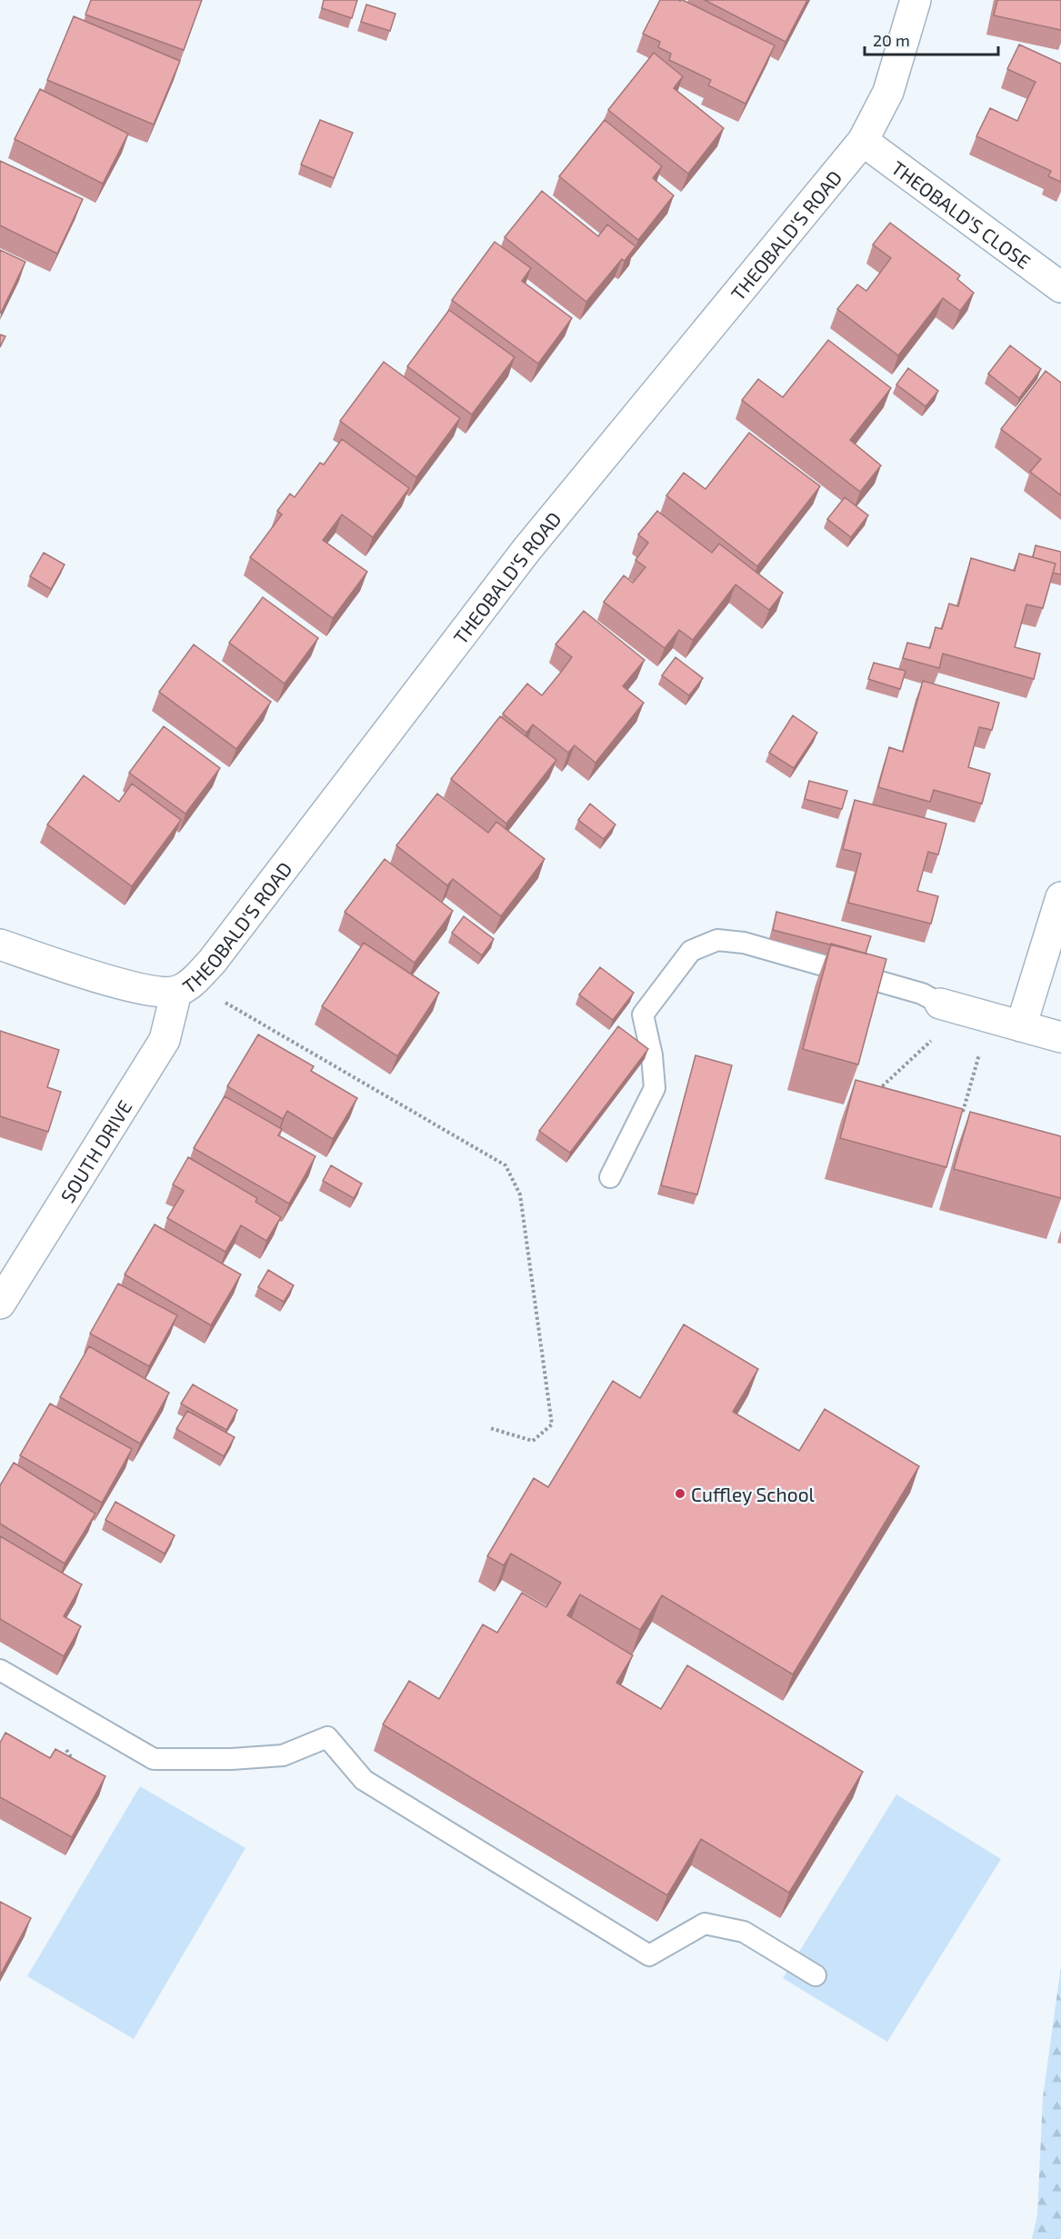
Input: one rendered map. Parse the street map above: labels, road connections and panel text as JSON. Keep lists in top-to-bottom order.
{
  "streets": {
    "street": ["THEOBALD'S CLOSE", "THEOBALD'S ROAD", "SOUTH DRIVE"]
  },
  "crossings": [
    ["THEOBALD'S CLOSE", "THEOBALD'S ROAD"],
    ["THEOBALD'S ROAD", "SOUTH DRIVE"]
  ],
  "places": ["Cuffley School"],
  "scale_bar": "20 m"
}
